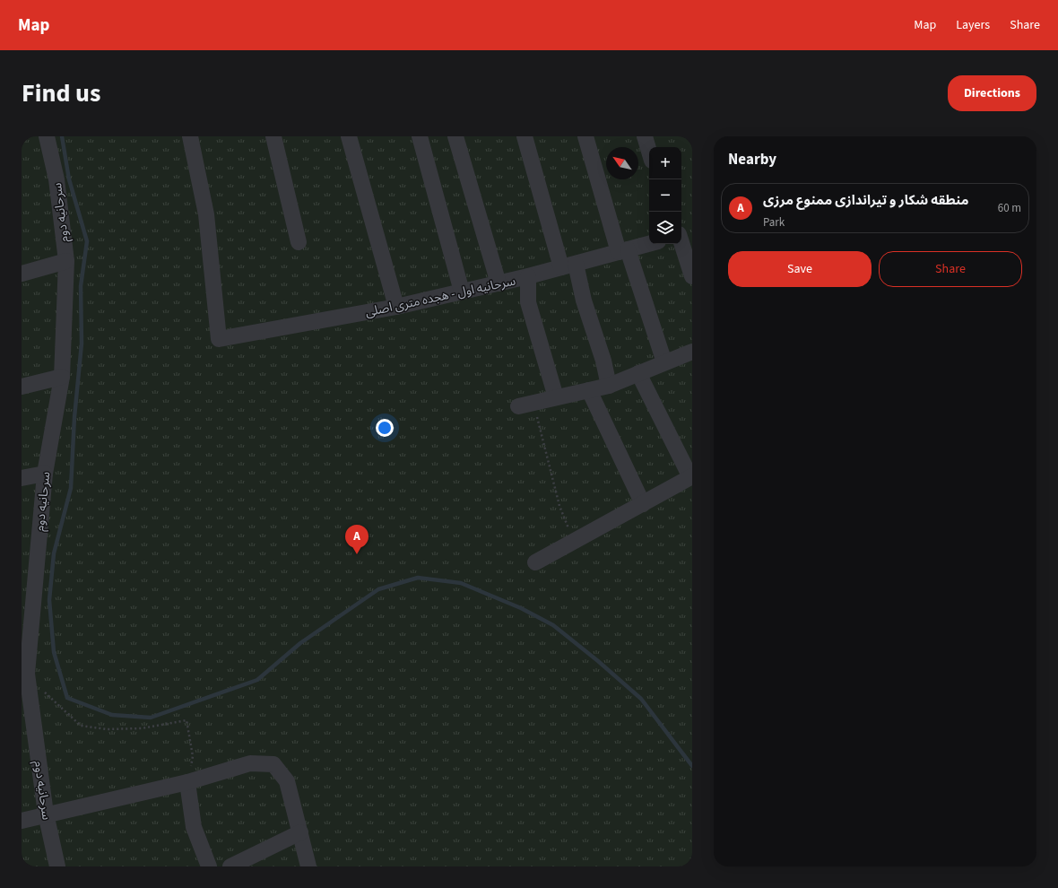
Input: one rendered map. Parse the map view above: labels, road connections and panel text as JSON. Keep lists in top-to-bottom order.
{
  "streets": {
    "street": ["سرحانیه دوم", "سرحانیه اول - هجده متری اصلی"]
  },
  "north": "top left",
  "page": {
    "header": "Map",
    "nav": ["Map", "Layers", "Share"],
    "title": "Find us",
    "buttons": [
      "Directions",
      ["Save", "Share"]
    ],
    "heading": "Nearby",
    "map_buttons": ["+", "−"],
    "list": [
      {
        "mark": "A",
        "name": "منطقه شکار و تیراندازی ممنوع مرزی",
        "note": "Park",
        "value": "60 m"
      }
    ],
    "pins": "A"
  }
}
